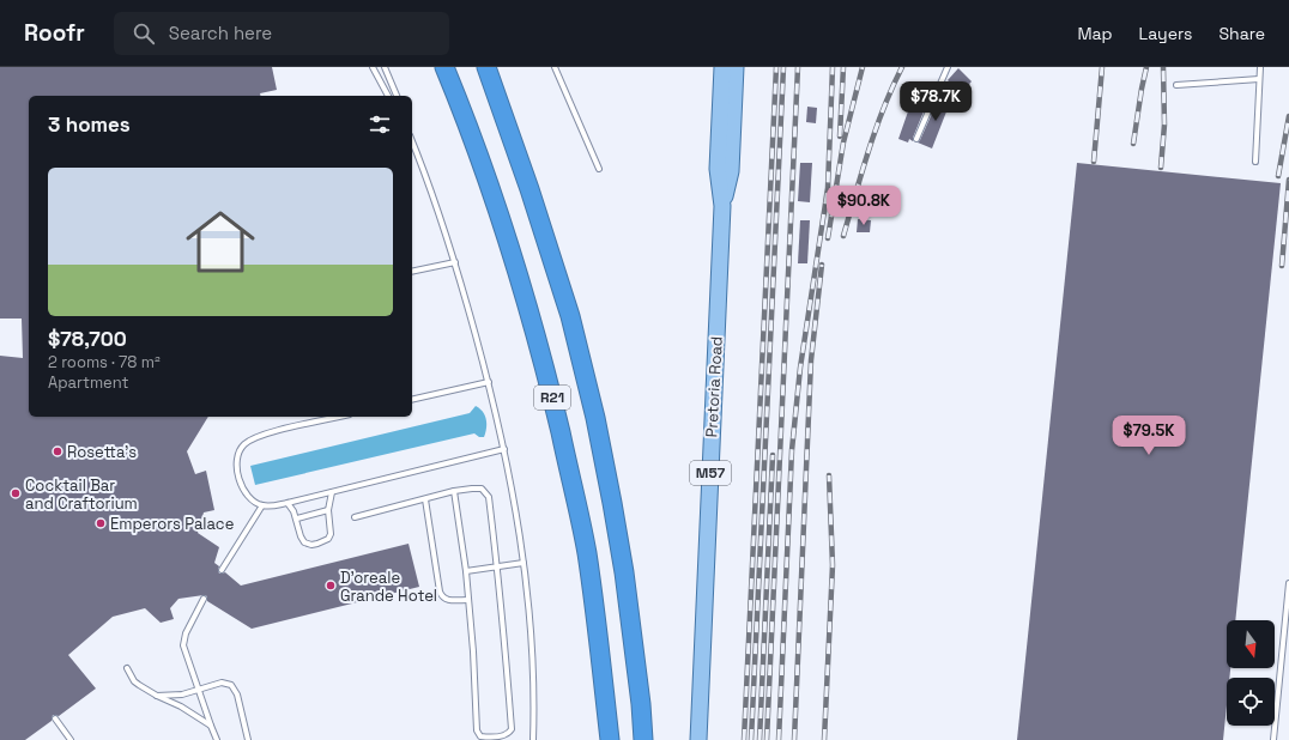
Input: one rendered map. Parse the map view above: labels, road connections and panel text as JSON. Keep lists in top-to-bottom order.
{
  "streets": {
    "highway": ["R21"],
    "main road": ["Pretoria Road", "M57"]
  },
  "places": [
    "Rosetta's",
    "Cocktail Bar and Craftorium",
    "Emperors Palace",
    "D'oreale Grande Hotel"
  ],
  "north": "bottom",
  "page": {
    "header": "Roofr",
    "search": "Search here",
    "nav": ["Map", "Layers", "Share"],
    "price": ["$78.7K", "$90.8K", "$79.5K"],
    "heading": "3 homes",
    "list": [
      {
        "name": "$78,700",
        "note": "2 rooms · 78 m² · Apartment"
      }
    ]
  }
}
